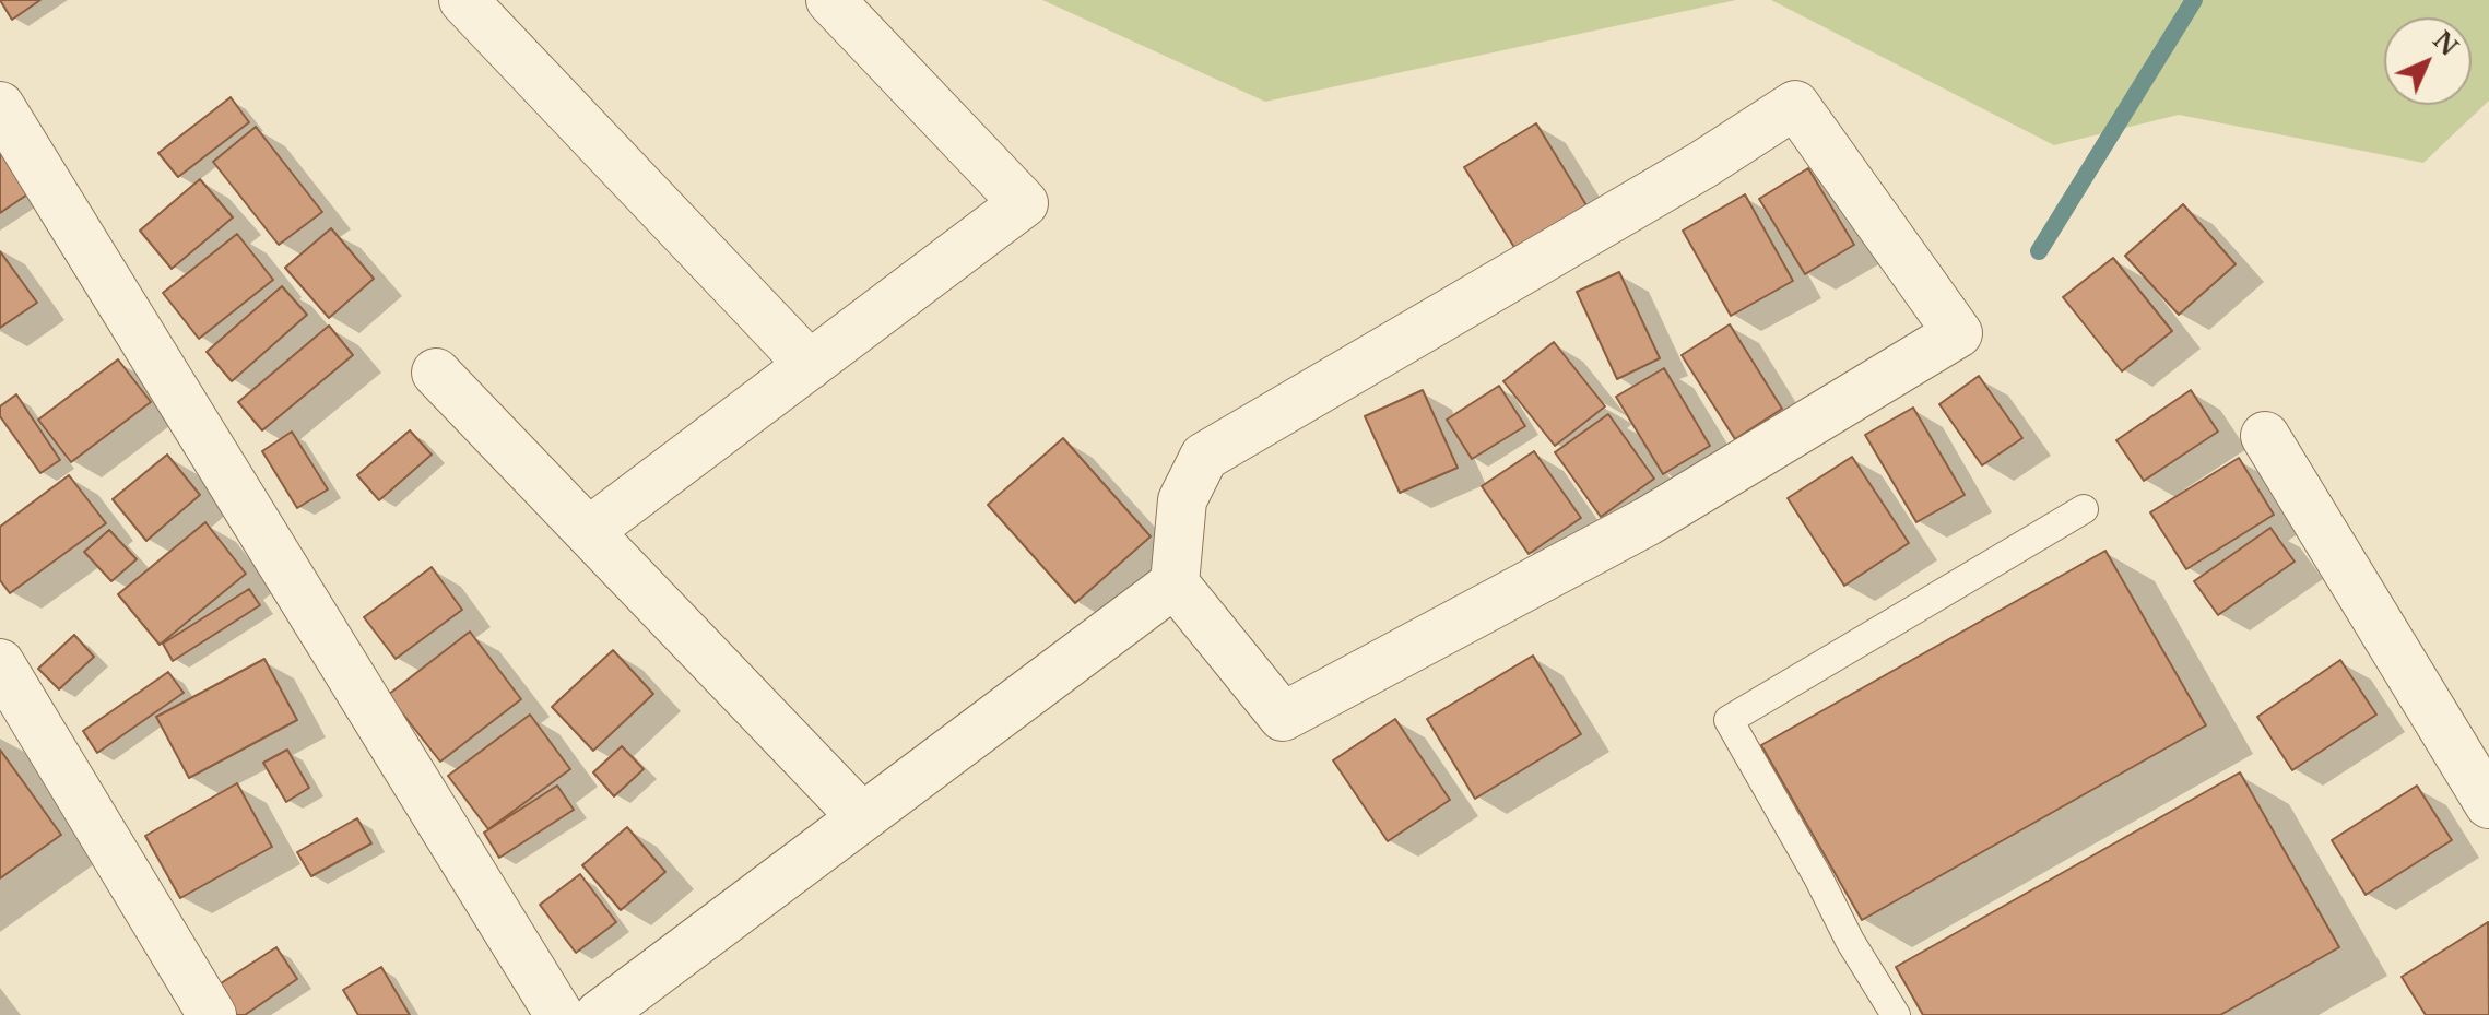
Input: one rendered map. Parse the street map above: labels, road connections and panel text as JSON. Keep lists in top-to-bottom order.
{
  "north": "top right"
}
